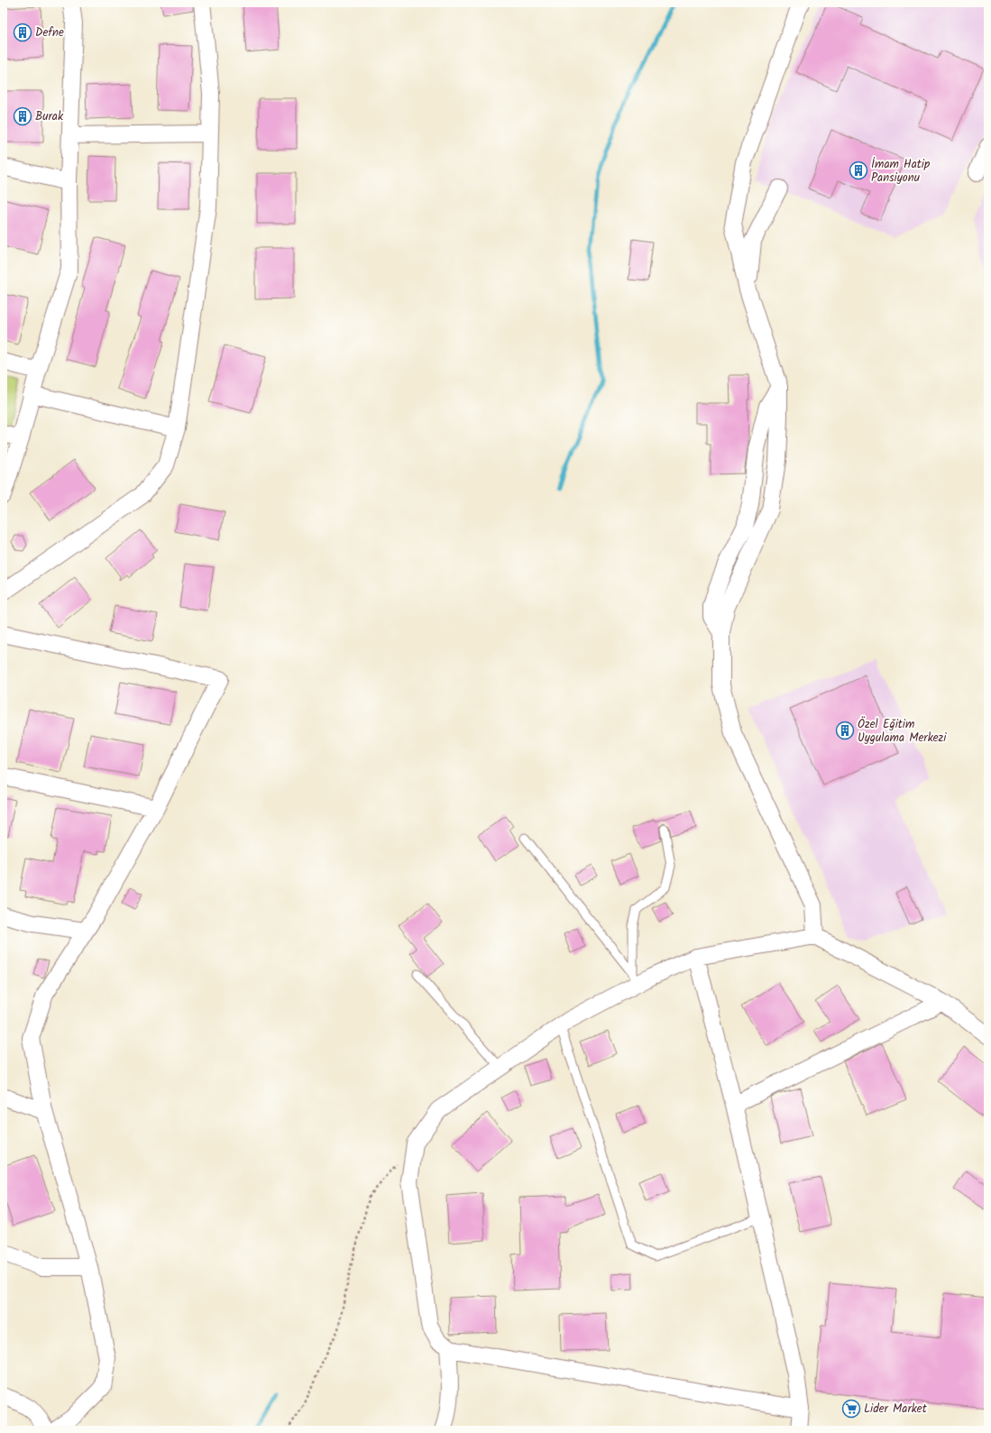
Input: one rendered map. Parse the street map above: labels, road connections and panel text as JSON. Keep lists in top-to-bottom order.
{
  "places": {
    "building": [
      "Defne",
      "Burak",
      "İmam Hatip Pansiyonu",
      "Özel Eğitim Uygulama Merkezi"
    ],
    "supermarket": ["Lider Market"]
  }
}
